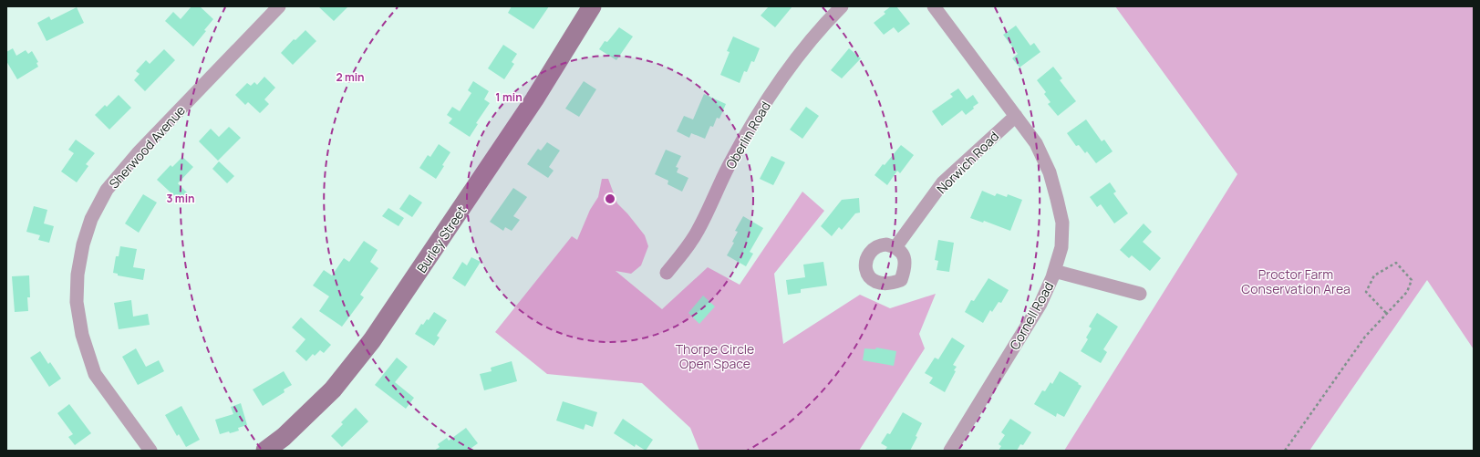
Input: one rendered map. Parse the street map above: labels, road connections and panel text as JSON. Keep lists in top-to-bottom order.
{
  "streets": {
    "main road": ["Burley Street"],
    "street": [
      "Oberlin Road",
      "Sherwood Avenue",
      "Norwich Road",
      "Cornell Road"
    ]
  },
  "crossings": [
    ["Norwich Road", "Cornell Road"]
  ],
  "parks": ["Proctor Farm Conservation Area", "Thorpe Circle Open Space"],
  "rings": ["2 min", "1 min", "3 min"]
}
